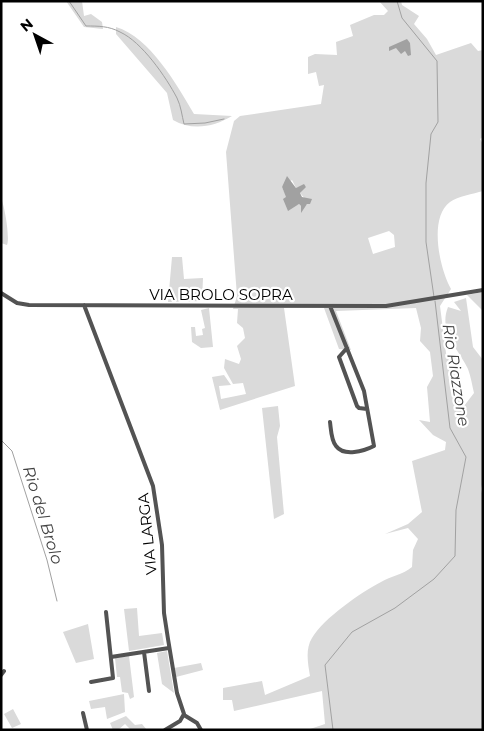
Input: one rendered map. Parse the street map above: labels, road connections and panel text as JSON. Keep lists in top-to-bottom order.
{
  "streets": {
    "street": ["VIA BROLO SOPRA", "VIA LARGA"]
  },
  "crossings": [
    ["VIA BROLO SOPRA", "VIA LARGA"]
  ],
  "water": ["Rio Riazzone", "Rio del Brolo"],
  "north": "top left"
}
